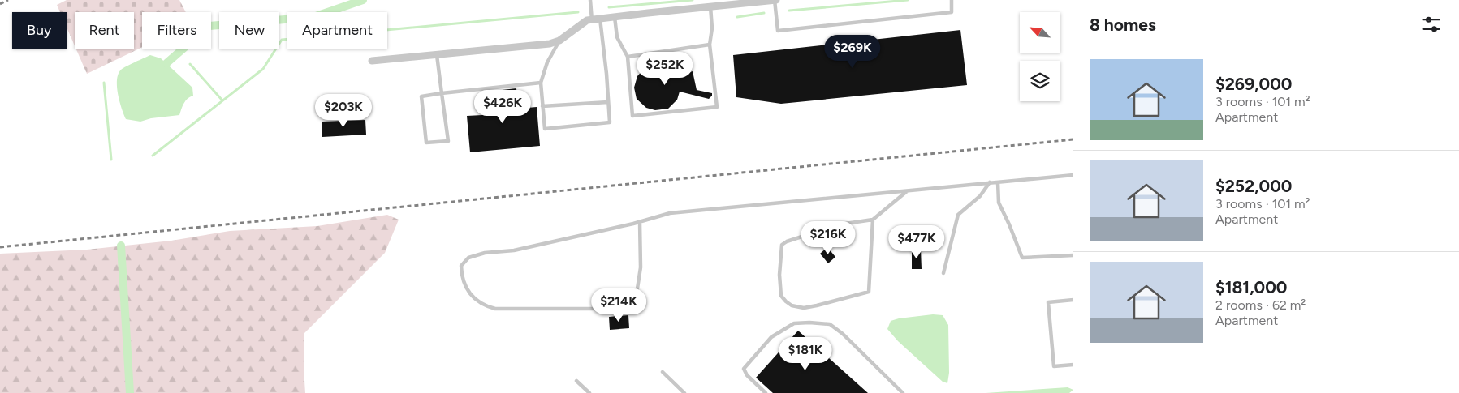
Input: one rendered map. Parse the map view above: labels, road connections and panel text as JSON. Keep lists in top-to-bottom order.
{
  "north": "top left",
  "page": {
    "heading": "8 homes",
    "chip": [
      "Buy",
      "Rent",
      "Filters",
      "New",
      "Apartment"
    ],
    "price": [
      "$269K",
      "$252K",
      "$426K",
      "$203K",
      "$216K",
      "$477K",
      "$214K",
      "$181K"
    ],
    "list": [
      {
        "name": "$269,000",
        "note": "3 rooms · 101 m² · Apartment"
      },
      {
        "name": "$252,000",
        "note": "3 rooms · 101 m² · Apartment"
      },
      {
        "name": "$181,000",
        "note": "2 rooms · 62 m² · Apartment"
      }
    ]
  }
}
